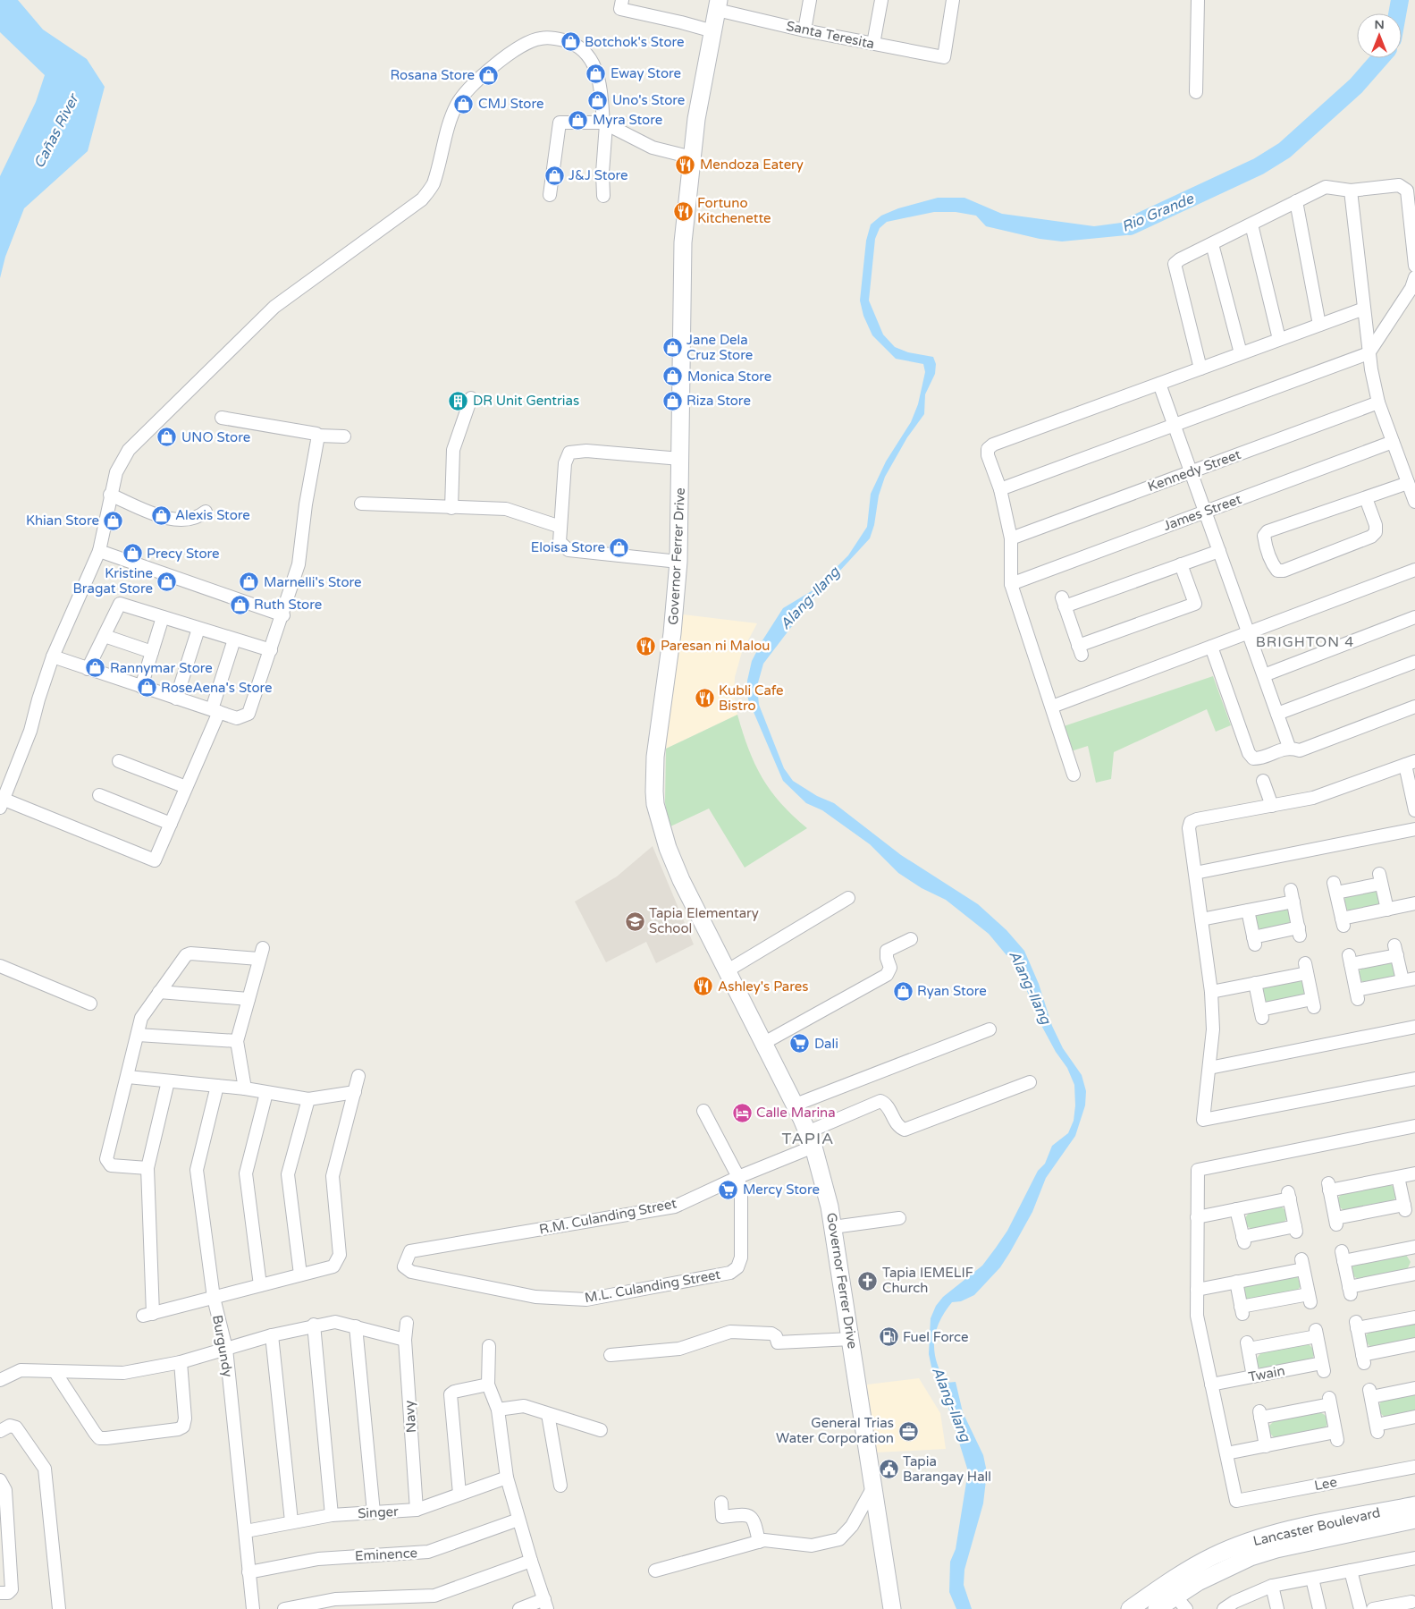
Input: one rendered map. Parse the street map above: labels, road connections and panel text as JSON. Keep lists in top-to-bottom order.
{
  "streets": {
    "main road": ["Governor Ferrer Drive", "Lancaster Boulevard"],
    "street": [
      "Santa Teresita",
      "Kennedy Street",
      "James Street",
      "R.M. Culanding Street",
      "M.L. Culanding Street",
      "Burgundy",
      "Twain",
      "Navy",
      "Lee",
      "Singer",
      "Eminence"
    ]
  },
  "crossings": [
    ["Santa Teresita", "Governor Ferrer Drive"],
    ["Governor Ferrer Drive", "R.M. Culanding Street"],
    ["R.M. Culanding Street", "M.L. Culanding Street"],
    ["Burgundy", "Singer"],
    ["Burgundy", "Eminence"],
    ["Navy", "Singer"]
  ],
  "districts": ["BRIGHTON 4", "TAPIA"],
  "water": ["Cañas River", "Rio Grande", "Alang-Ilang"],
  "places": {
    "shop": [
      "Botchok's Store",
      "Eway Store",
      "Rosana Store",
      "Uno's Store",
      "CMJ Store",
      "Myra Store",
      "J&J Store",
      "Jane Dela Cruz Store",
      "Monica Store",
      "Riza Store",
      "UNO Store",
      "Alexis Store",
      "Khian Store",
      "Eloisa Store",
      "Precy Store",
      "Kristine Bragat Store",
      "Marnelli's Store",
      "Ruth Store",
      "Rannymar Store",
      "RoseAena's Store",
      "Ryan Store"
    ],
    "restaurant": [
      "Mendoza Eatery",
      "Fortuno Kitchenette",
      "Paresan ni Malou",
      "Kubli Cafe Bistro",
      "Ashley's Pares"
    ],
    "building": ["DR Unit Gentrias"],
    "school or university": ["Tapia Elementary School"],
    "supermarket": ["Dali", "Mercy Store"],
    "hotel": ["Calle Marina"],
    "church": ["Tapia IEMELIF Church"],
    "fuel station": ["Fuel Force"],
    "office": ["General Trias Water Corporation"],
    "public building": ["Tapia Barangay Hall"]
  },
  "north": "top"
}
